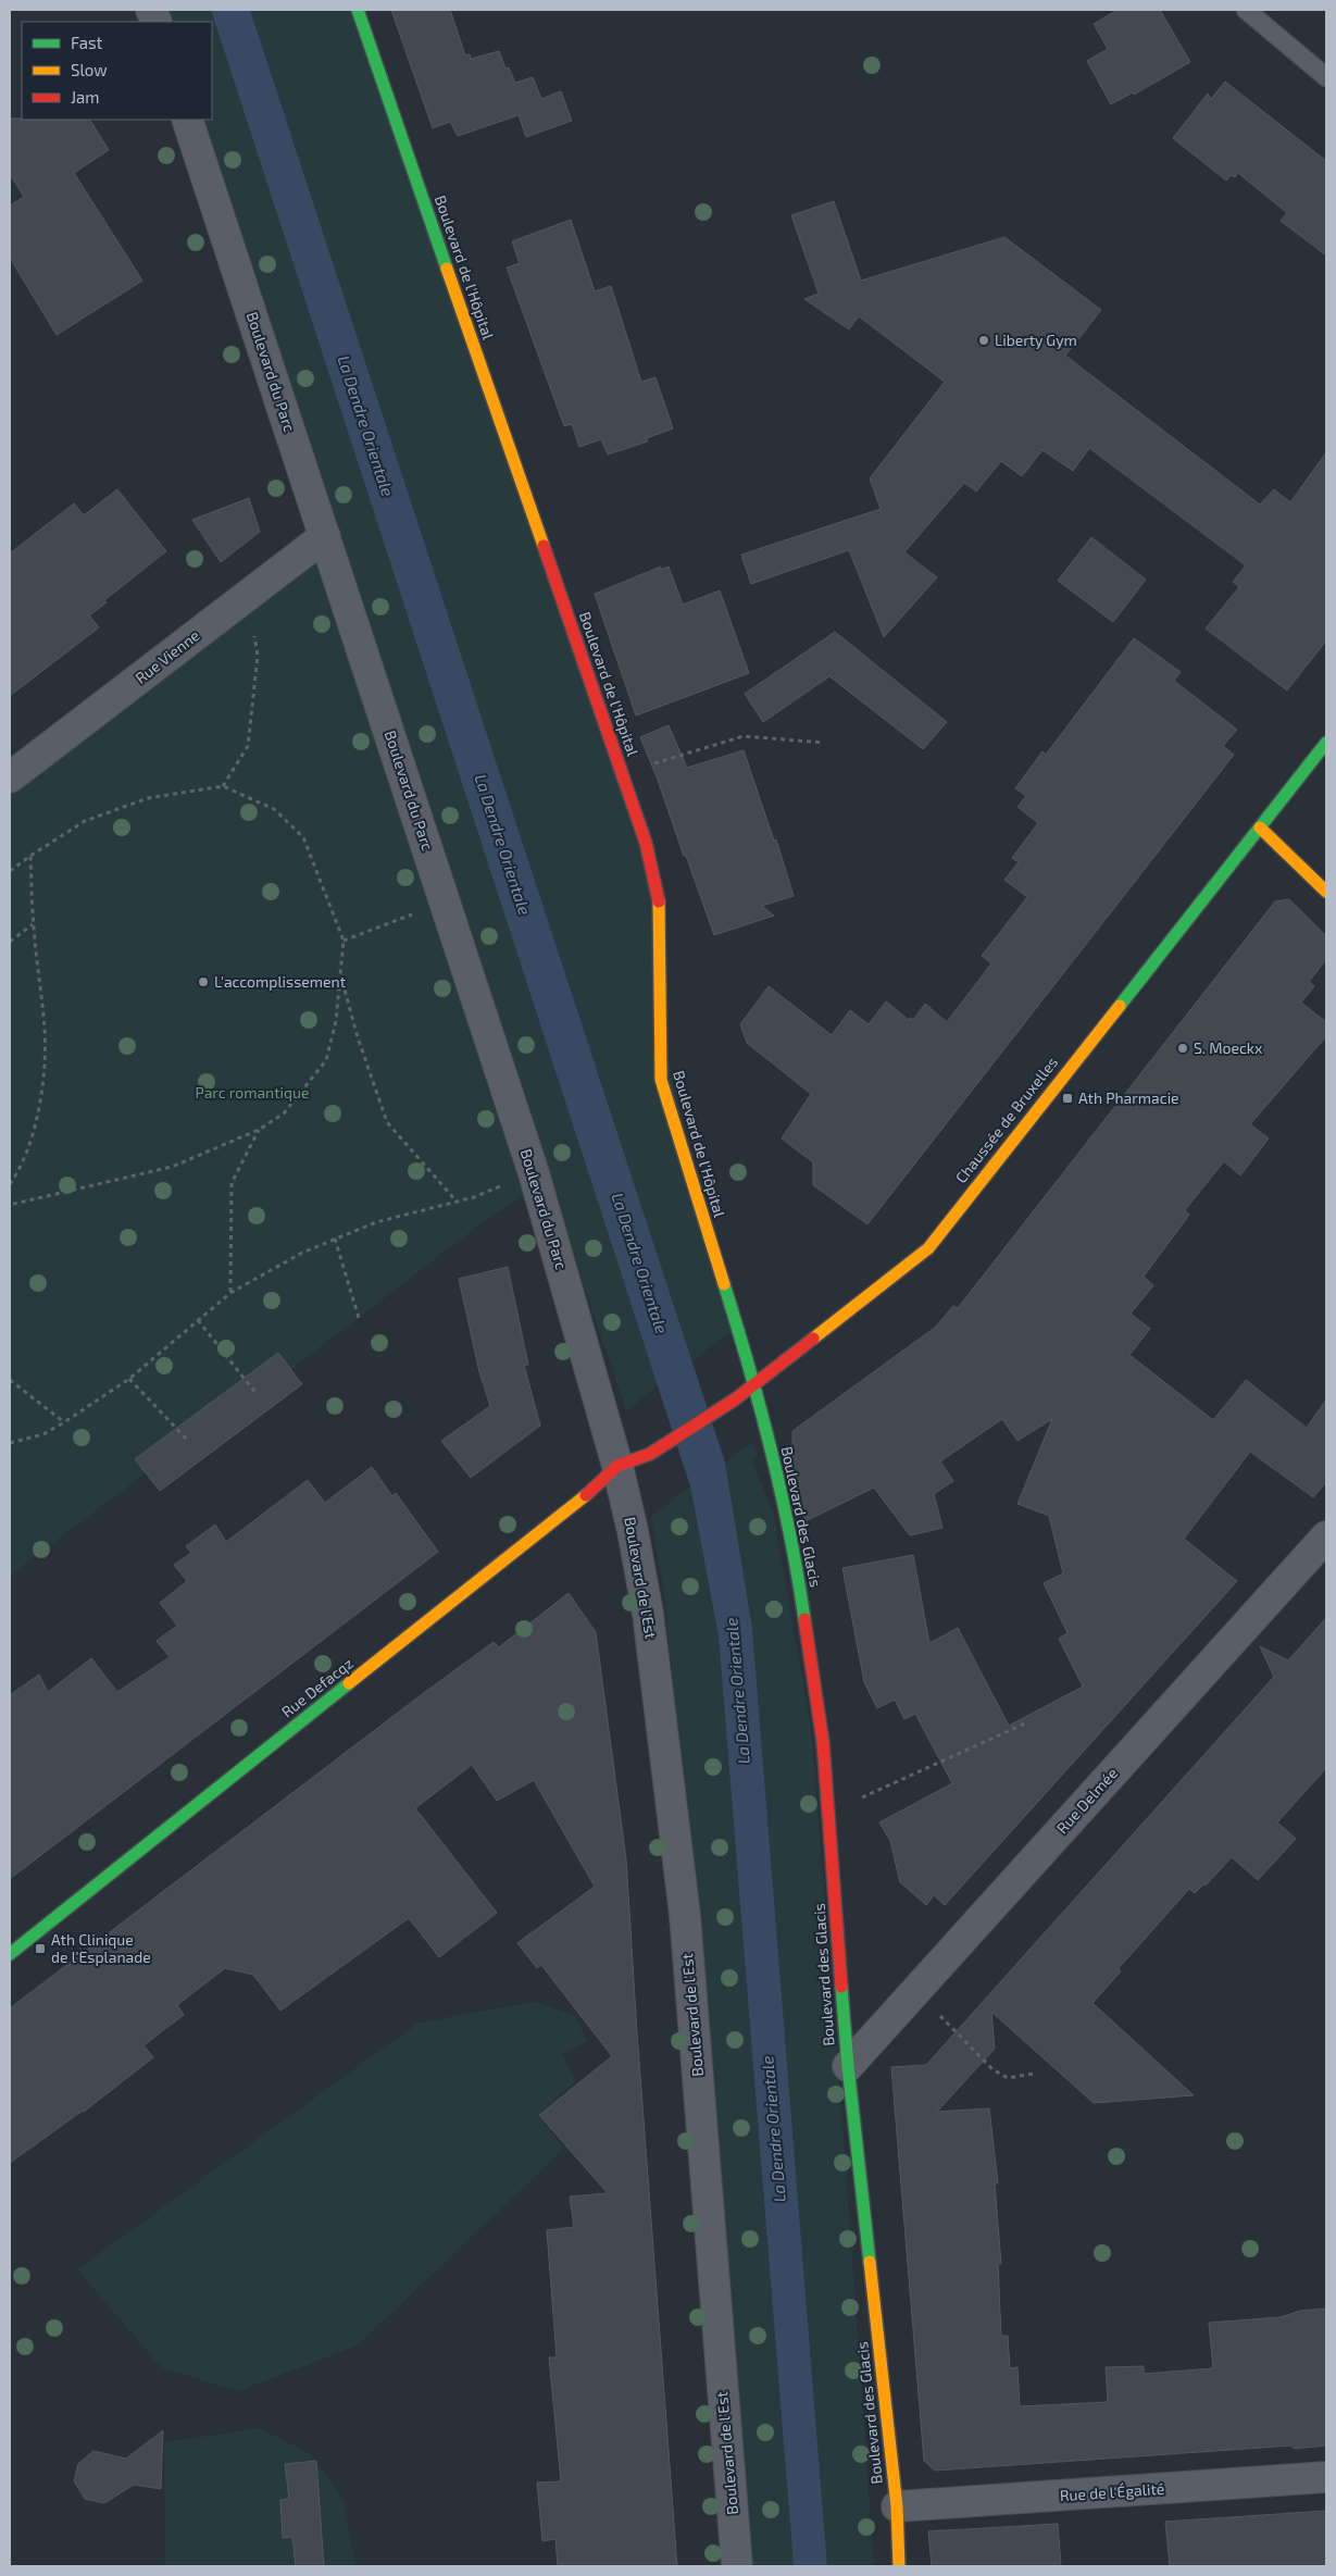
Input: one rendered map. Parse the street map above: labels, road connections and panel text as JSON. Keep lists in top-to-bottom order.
{
  "streets": {
    "street": [
      "Boulevard de l'Hôpital",
      "Boulevard du Parc",
      "Rue Vienne",
      "Chaussée de Bruxelles",
      "Boulevard des Glacis",
      "Boulevard de l'Est",
      "Rue Defacqz",
      "Rue Delmée",
      "Rue de l'Égalité"
    ]
  },
  "crossings": [
    ["Boulevard de l'Hôpital", "Chaussée de Bruxelles"],
    ["Boulevard de l'Hôpital", "Boulevard des Glacis"],
    ["Boulevard du Parc", "Rue Vienne"],
    ["Boulevard du Parc", "Boulevard de l'Est"],
    ["Boulevard du Parc", "Rue Defacqz"],
    ["Chaussée de Bruxelles", "Boulevard des Glacis"],
    ["Chaussée de Bruxelles", "Rue Defacqz"],
    ["Boulevard des Glacis", "Rue Delmée"],
    ["Boulevard des Glacis", "Rue de l'Égalité"],
    ["Boulevard de l'Est", "Rue Defacqz"]
  ],
  "water": ["La Dendre Orientale"],
  "parks": ["Parc romantique"],
  "places": {
    "other": ["Liberty Gym", "L'accomplissement", "S. Moeckx"],
    "transit": ["Ath Pharmacie", "Ath Clinique de l'Esplanade"]
  },
  "legend": ["Fast", "Slow", "Jam"]
}
